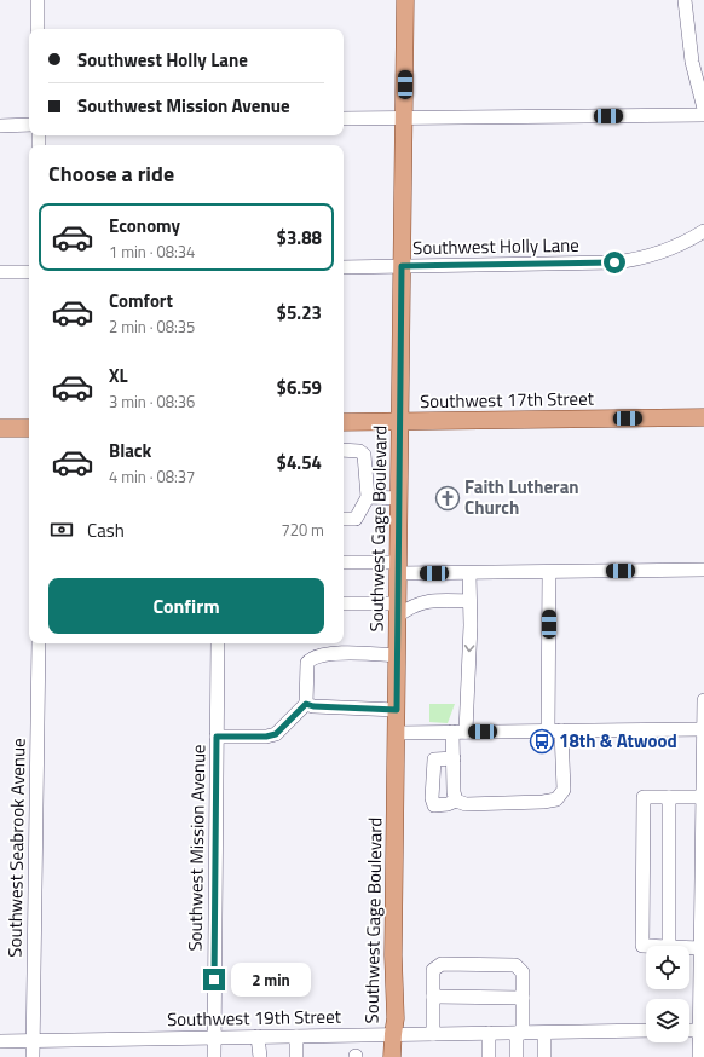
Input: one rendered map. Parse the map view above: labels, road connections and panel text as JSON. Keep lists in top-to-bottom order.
{
  "streets": {
    "main road": ["Southwest 17th Street", "Southwest Gage Boulevard"],
    "street": [
      "Southwest Holly Lane",
      "Southwest Seabrook Avenue",
      "Southwest Mission Avenue",
      "Southwest 19th Street"
    ]
  },
  "crossings": [
    ["Southwest Holly Lane", "Southwest Gage Boulevard"],
    ["Southwest 17th Street", "Southwest Gage Boulevard"],
    ["Southwest Gage Boulevard", "Southwest 19th Street"],
    ["Southwest Seabrook Avenue", "Southwest 19th Street"],
    ["Southwest Mission Avenue", "Southwest 19th Street"]
  ],
  "places": {
    "church": ["Faith Lutheran Church"],
    "bus stop": ["18th & Atwood"]
  },
  "page": {
    "banner": ["Southwest Holly Lane", "Southwest Mission Avenue"],
    "heading": "Choose a ride",
    "list": [
      {
        "name": "Economy",
        "note": "1 min · 08:34",
        "value": "$3.88"
      },
      {
        "name": "Comfort",
        "note": "2 min · 08:35",
        "value": "$5.23"
      },
      {
        "name": "XL",
        "note": "3 min · 08:36",
        "value": "$6.59"
      },
      {
        "name": "Black",
        "note": "4 min · 08:37",
        "value": "$4.54"
      }
    ],
    "pay": ["Cash", "720 m"],
    "buttons": "Confirm",
    "bubble": "2 min"
  }
}
